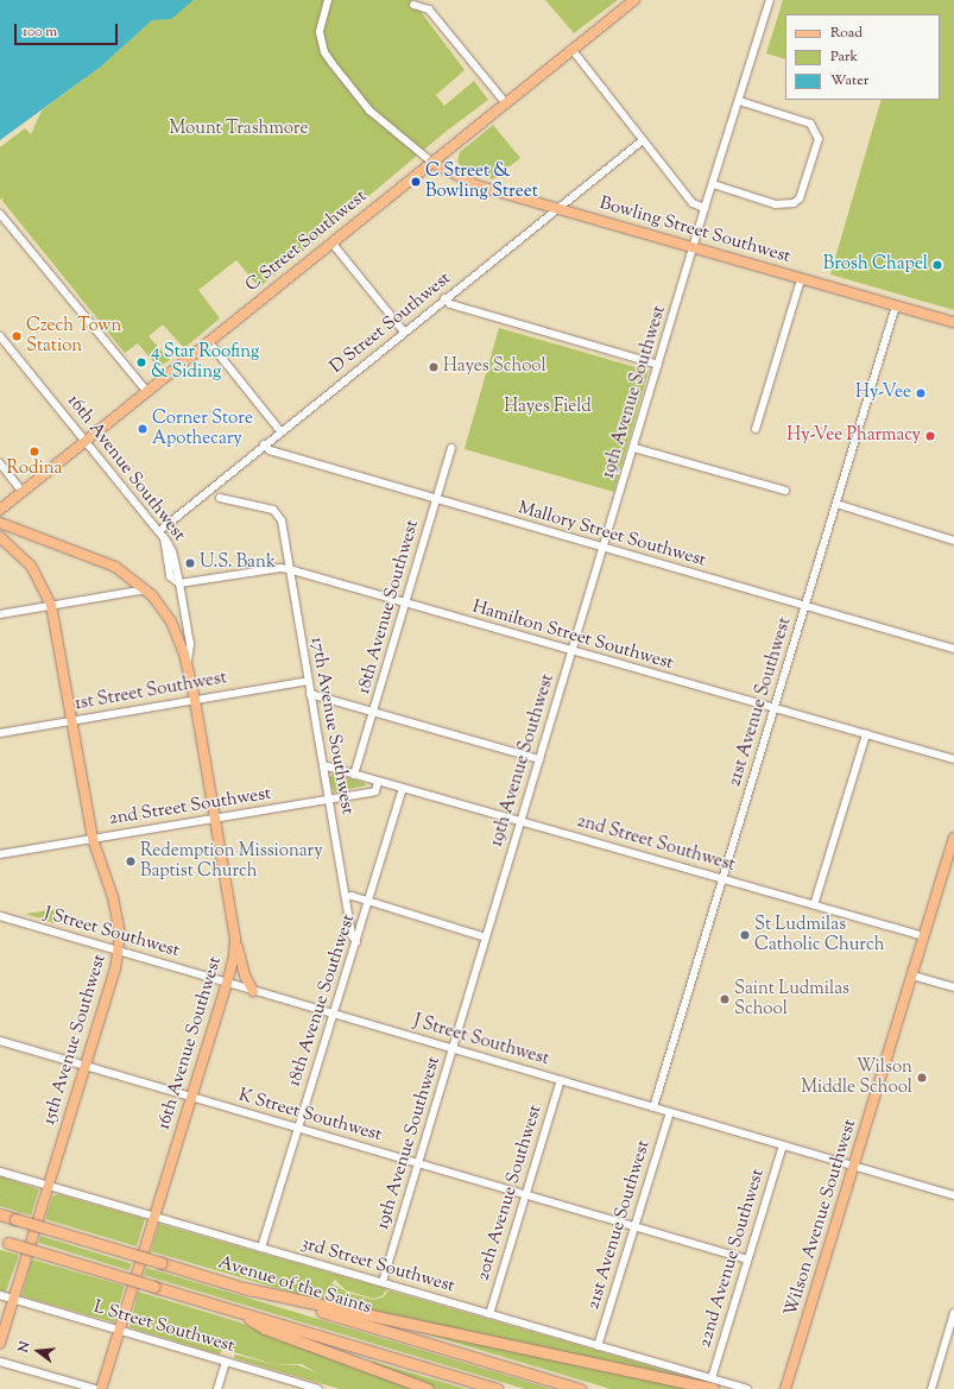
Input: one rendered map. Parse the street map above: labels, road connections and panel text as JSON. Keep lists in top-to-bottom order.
{
  "streets": {
    "highway": ["Avenue of the Saints"],
    "main road": [
      "Bowling Street Southwest",
      "C Street Southwest",
      "16th Avenue Southwest",
      "15th Avenue Southwest",
      "Wilson Avenue Southwest"
    ],
    "street": [
      "D Street Southwest",
      "19th Avenue Southwest",
      "Mallory Street Southwest",
      "18th Avenue Southwest",
      "Hamilton Street Southwest",
      "1st Street Southwest",
      "21st Avenue Southwest",
      "17th Avenue Southwest",
      "2nd Street Southwest",
      "J Street Southwest",
      "K Street Southwest",
      "20th Avenue Southwest",
      "22nd Avenue Southwest",
      "3rd Street Southwest",
      "L Street Southwest"
    ]
  },
  "crossings": [
    ["Bowling Street Southwest", "C Street Southwest"],
    ["Bowling Street Southwest", "D Street Southwest"],
    ["Bowling Street Southwest", "19th Avenue Southwest"],
    ["Bowling Street Southwest", "21st Avenue Southwest"],
    ["C Street Southwest", "16th Avenue Southwest"],
    ["D Street Southwest", "16th Avenue Southwest"],
    ["D Street Southwest", "Mallory Street Southwest"],
    ["19th Avenue Southwest", "Mallory Street Southwest"],
    ["19th Avenue Southwest", "Hamilton Street Southwest"],
    ["19th Avenue Southwest", "2nd Street Southwest"],
    ["19th Avenue Southwest", "J Street Southwest"],
    ["19th Avenue Southwest", "K Street Southwest"],
    ["19th Avenue Southwest", "3rd Street Southwest"],
    ["16th Avenue Southwest", "Hamilton Street Southwest"],
    ["16th Avenue Southwest", "1st Street Southwest"],
    ["16th Avenue Southwest", "2nd Street Southwest"],
    ["16th Avenue Southwest", "J Street Southwest"],
    ["16th Avenue Southwest", "K Street Southwest"],
    ["16th Avenue Southwest", "3rd Street Southwest"],
    ["16th Avenue Southwest", "L Street Southwest"],
    ["Mallory Street Southwest", "18th Avenue Southwest"],
    ["Mallory Street Southwest", "21st Avenue Southwest"],
    ["18th Avenue Southwest", "Hamilton Street Southwest"],
    ["18th Avenue Southwest", "17th Avenue Southwest"],
    ["18th Avenue Southwest", "2nd Street Southwest"],
    ["18th Avenue Southwest", "J Street Southwest"],
    ["18th Avenue Southwest", "K Street Southwest"],
    ["18th Avenue Southwest", "3rd Street Southwest"],
    ["Hamilton Street Southwest", "21st Avenue Southwest"],
    ["Hamilton Street Southwest", "17th Avenue Southwest"],
    ["1st Street Southwest", "17th Avenue Southwest"],
    ["1st Street Southwest", "15th Avenue Southwest"],
    ["21st Avenue Southwest", "2nd Street Southwest"],
    ["21st Avenue Southwest", "J Street Southwest"],
    ["21st Avenue Southwest", "K Street Southwest"],
    ["21st Avenue Southwest", "3rd Street Southwest"],
    ["17th Avenue Southwest", "2nd Street Southwest"],
    ["2nd Street Southwest", "15th Avenue Southwest"],
    ["2nd Street Southwest", "Wilson Avenue Southwest"],
    ["J Street Southwest", "15th Avenue Southwest"],
    ["J Street Southwest", "20th Avenue Southwest"],
    ["J Street Southwest", "Wilson Avenue Southwest"],
    ["J Street Southwest", "22nd Avenue Southwest"],
    ["15th Avenue Southwest", "K Street Southwest"],
    ["15th Avenue Southwest", "3rd Street Southwest"],
    ["15th Avenue Southwest", "L Street Southwest"],
    ["K Street Southwest", "20th Avenue Southwest"],
    ["K Street Southwest", "22nd Avenue Southwest"],
    ["20th Avenue Southwest", "3rd Street Southwest"],
    ["22nd Avenue Southwest", "3rd Street Southwest"]
  ],
  "parks": ["Mount Trashmore", "Hayes Field"],
  "places": [
    "C Street & Bowling Street",
    "Brosh Chapel",
    "Czech Town Station",
    "4 Star Roofing & Siding",
    "Hayes School",
    "Hy-Vee",
    "Corner Store Apothecary",
    "Hy-Vee Pharmacy",
    "Rodina",
    "U.S. Bank",
    "Redemption Missionary Baptist Church",
    "St Ludmilas Catholic Church",
    "Saint Ludmilas School",
    "Wilson Middle School"
  ],
  "legend": ["Road", "Park", "Water"],
  "scale_bar": "100 m",
  "north": "left"
}
